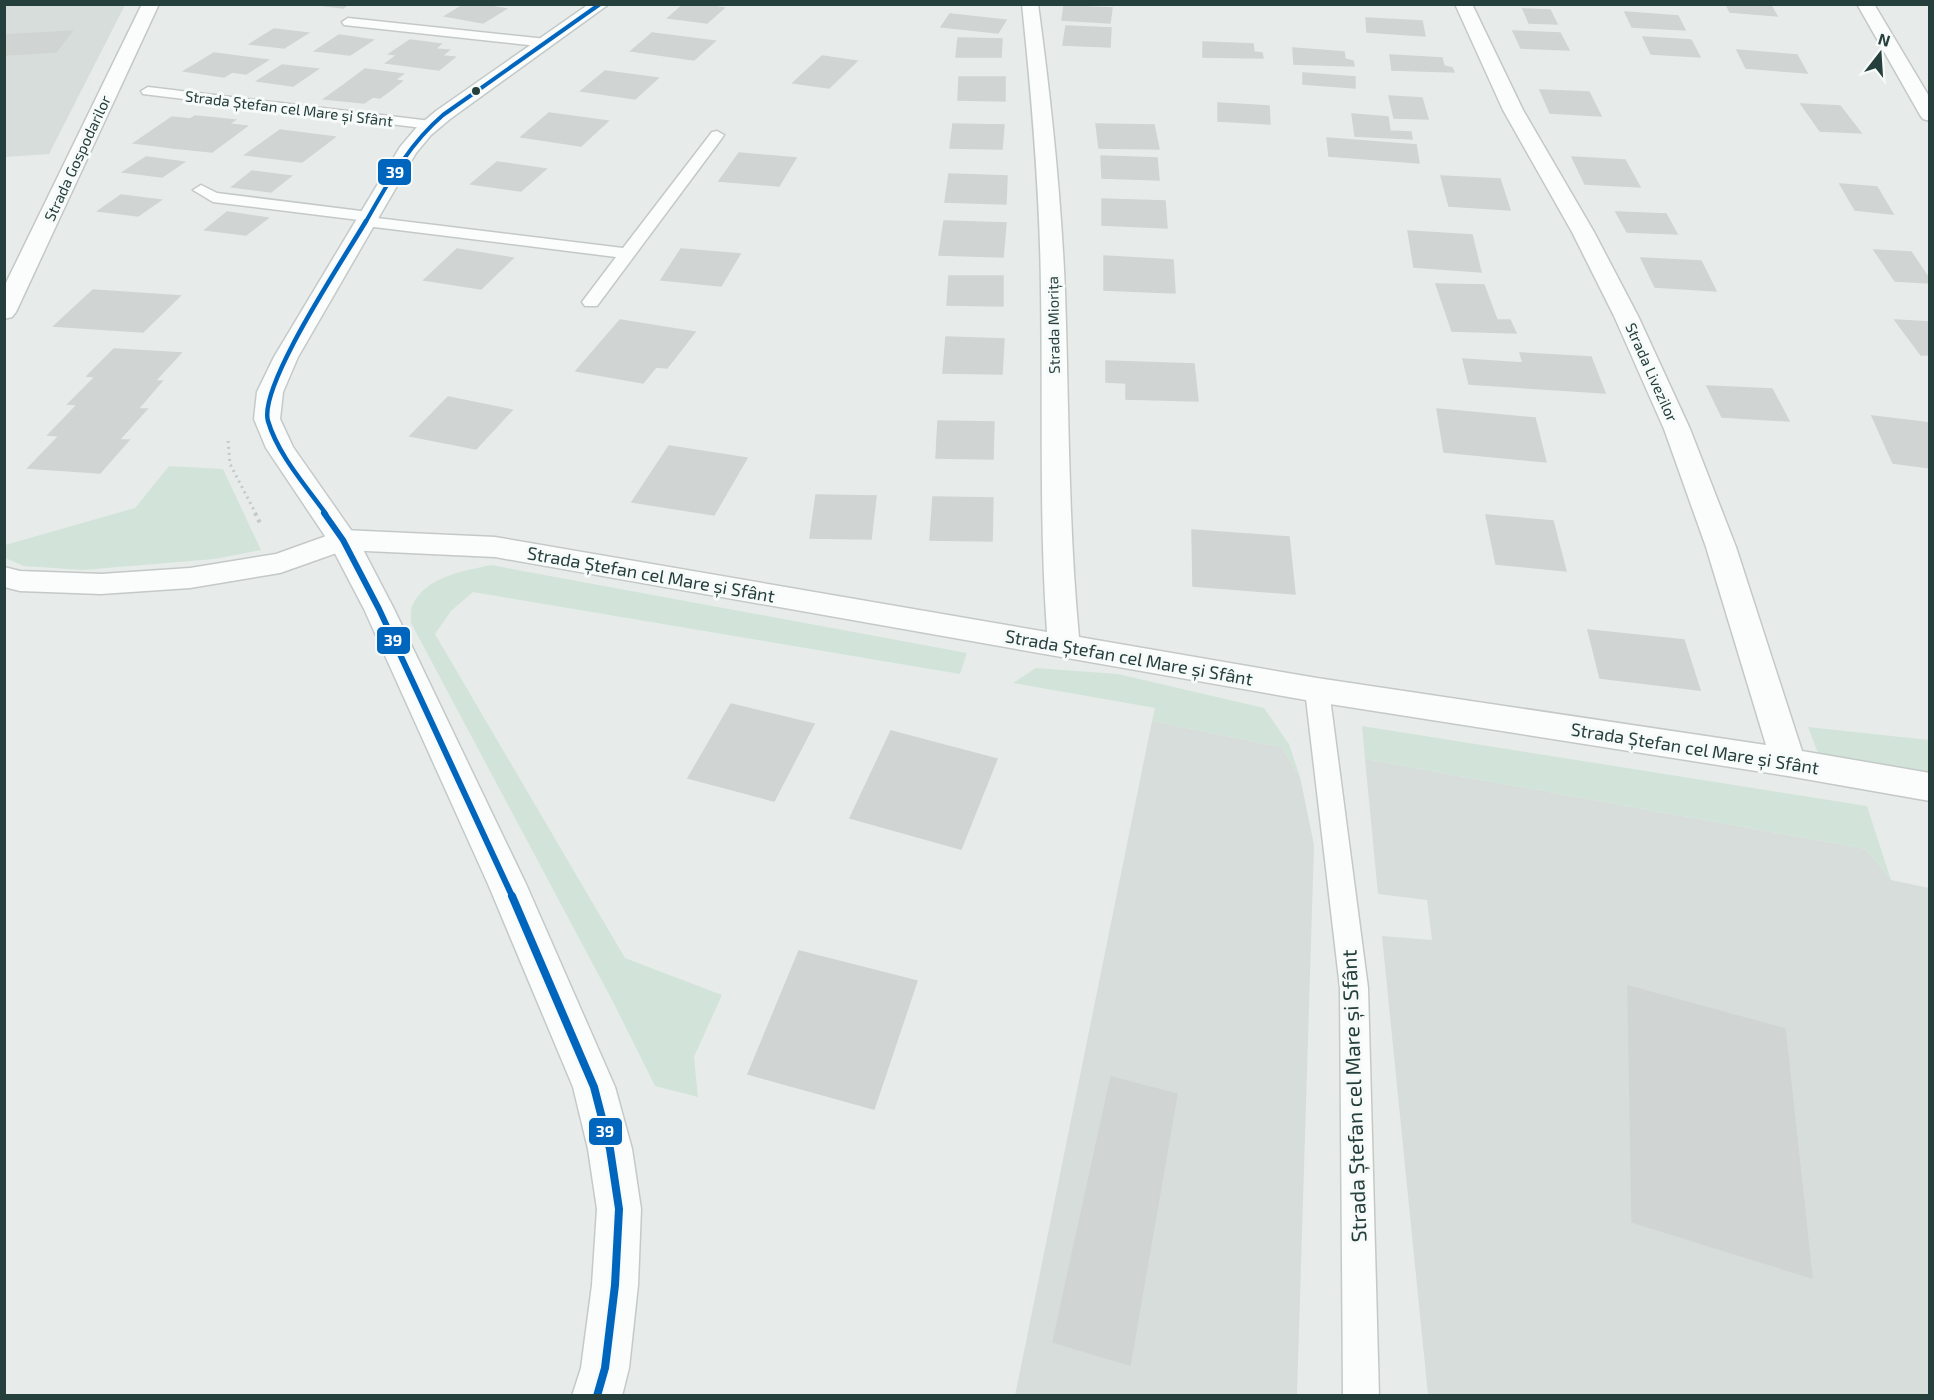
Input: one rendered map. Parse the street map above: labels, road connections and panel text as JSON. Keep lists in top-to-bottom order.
{
  "streets": {
    "street": [
      "Strada Ștefan cel Mare și Sfânt",
      "Strada Gospodarilor",
      "Strada Miorița",
      "Strada Livezilor"
    ]
  },
  "crossings": [
    ["Strada Ștefan cel Mare și Sfânt", "Strada Miorița"],
    ["Strada Ștefan cel Mare și Sfânt", "Strada Livezilor"]
  ],
  "lines": ["transit line 39"],
  "north": "top"
}
